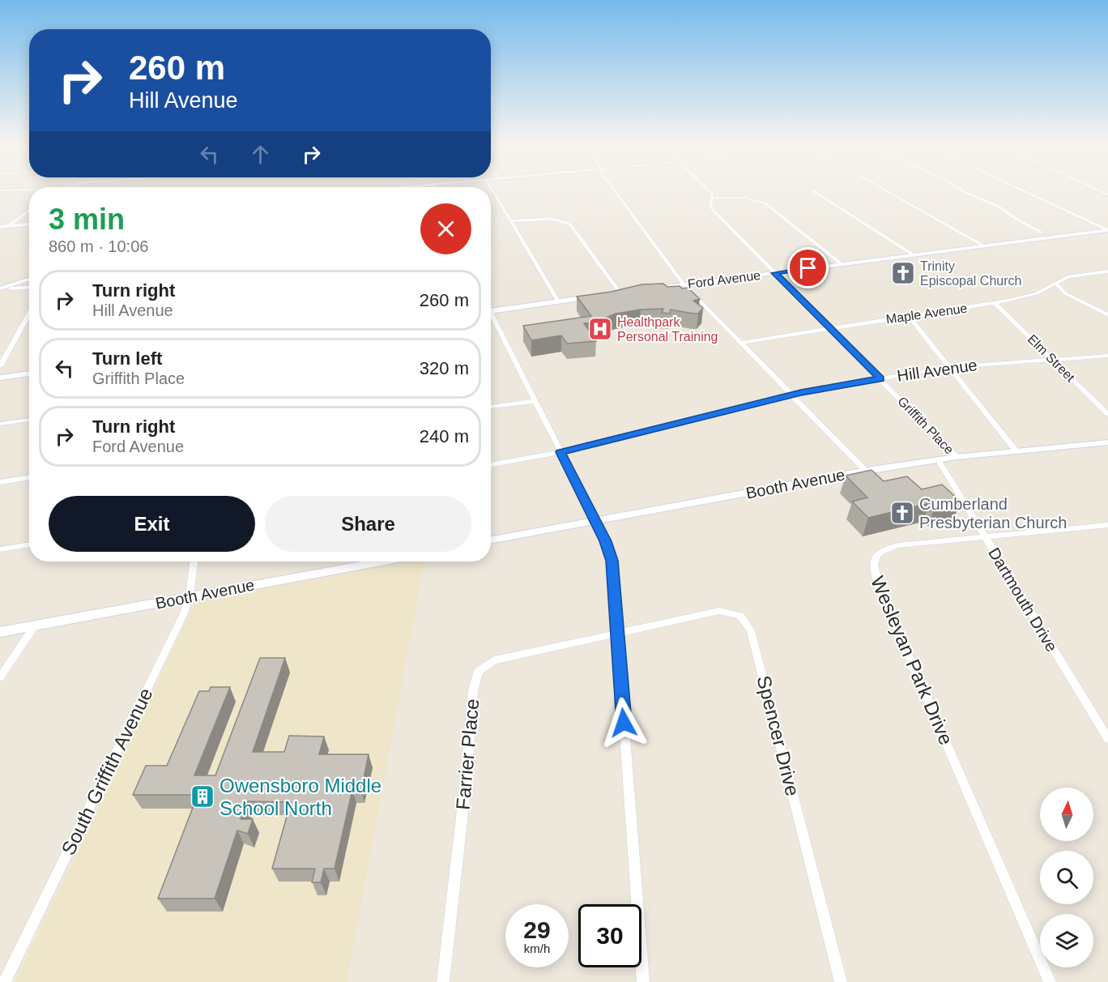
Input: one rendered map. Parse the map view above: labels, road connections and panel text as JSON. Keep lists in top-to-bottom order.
{
  "streets": {
    "street": [
      "Ford Avenue",
      "Maple Avenue",
      "Elm Street",
      "Hill Avenue",
      "Griffith Place",
      "Booth Avenue",
      "Dartmouth Drive",
      "Wesleyan Park Drive",
      "Spencer Drive",
      "Farrier Place",
      "South Griffith Avenue"
    ]
  },
  "crossings": [
    ["Ford Avenue", "Griffith Place"],
    ["Maple Avenue", "Elm Street"],
    ["Maple Avenue", "Griffith Place"],
    ["Elm Street", "Hill Avenue"],
    ["Hill Avenue", "Griffith Place"],
    ["Griffith Place", "Booth Avenue"],
    ["Booth Avenue", "Dartmouth Drive"],
    ["Booth Avenue", "South Griffith Avenue"],
    ["Dartmouth Drive", "Wesleyan Park Drive"],
    ["Spencer Drive", "Farrier Place"]
  ],
  "places": {
    "church": ["Trinity Episcopal Church", "Cumberland Presbyterian Church"],
    "hospital": ["Healthpark Personal Training"],
    "building": ["Owensboro Middle School North"]
  },
  "north": "top",
  "page": {
    "turn": ["260 m", "Hill Avenue"],
    "heading": ["3 min", "860 m · 10:06"],
    "list": [
      {
        "name": "Turn right",
        "note": "Hill Avenue",
        "value": "260 m"
      },
      {
        "name": "Turn left",
        "note": "Griffith Place",
        "value": "320 m"
      },
      {
        "name": "Turn right",
        "note": "Ford Avenue",
        "value": "240 m"
      }
    ],
    "buttons": ["Exit", "Share"],
    "speed": "29 km/h",
    "limit": "30"
  }
}
